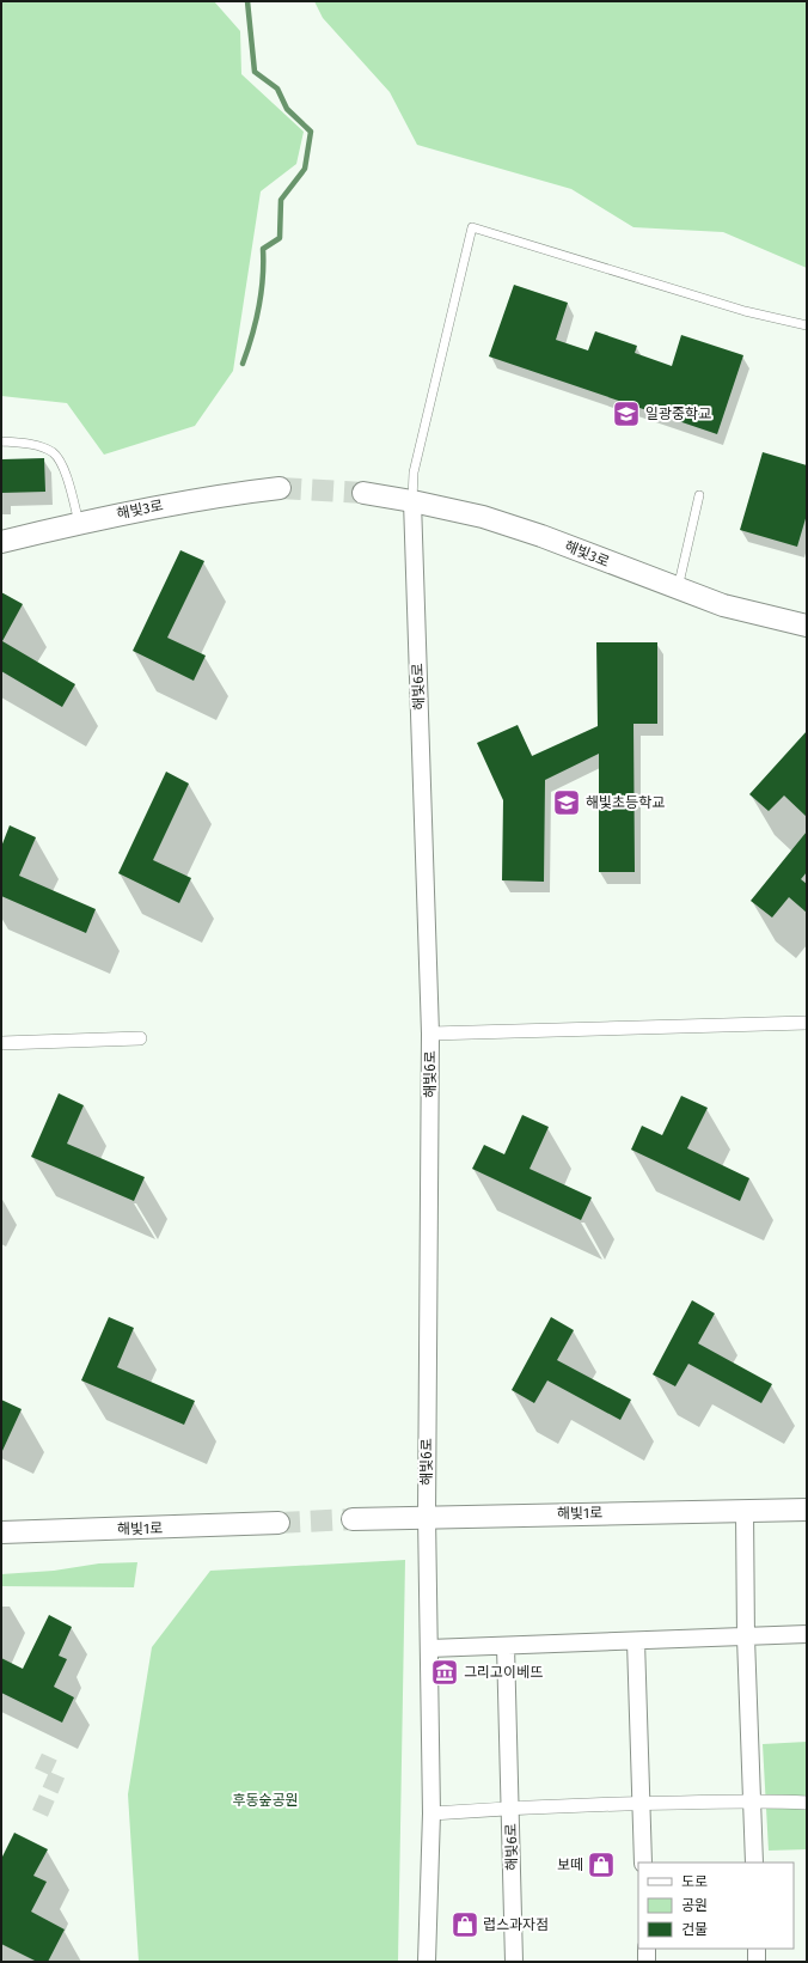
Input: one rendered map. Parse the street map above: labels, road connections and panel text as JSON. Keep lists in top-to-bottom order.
{
  "streets": {
    "street": ["해빛3로", "해빛6로", "해빛1로"]
  },
  "crossings": [
    ["해빛3로", "해빛6로"],
    ["해빛6로", "해빛1로"]
  ],
  "parks": ["후동숲공원"],
  "places": {
    "school or university": ["일광중학교", "해빛초등학교"],
    "museum": ["그리고이베뜨"],
    "shop": ["보떼", "럽스과자점"]
  },
  "legend": ["도로", "공원", "건물"]
}
